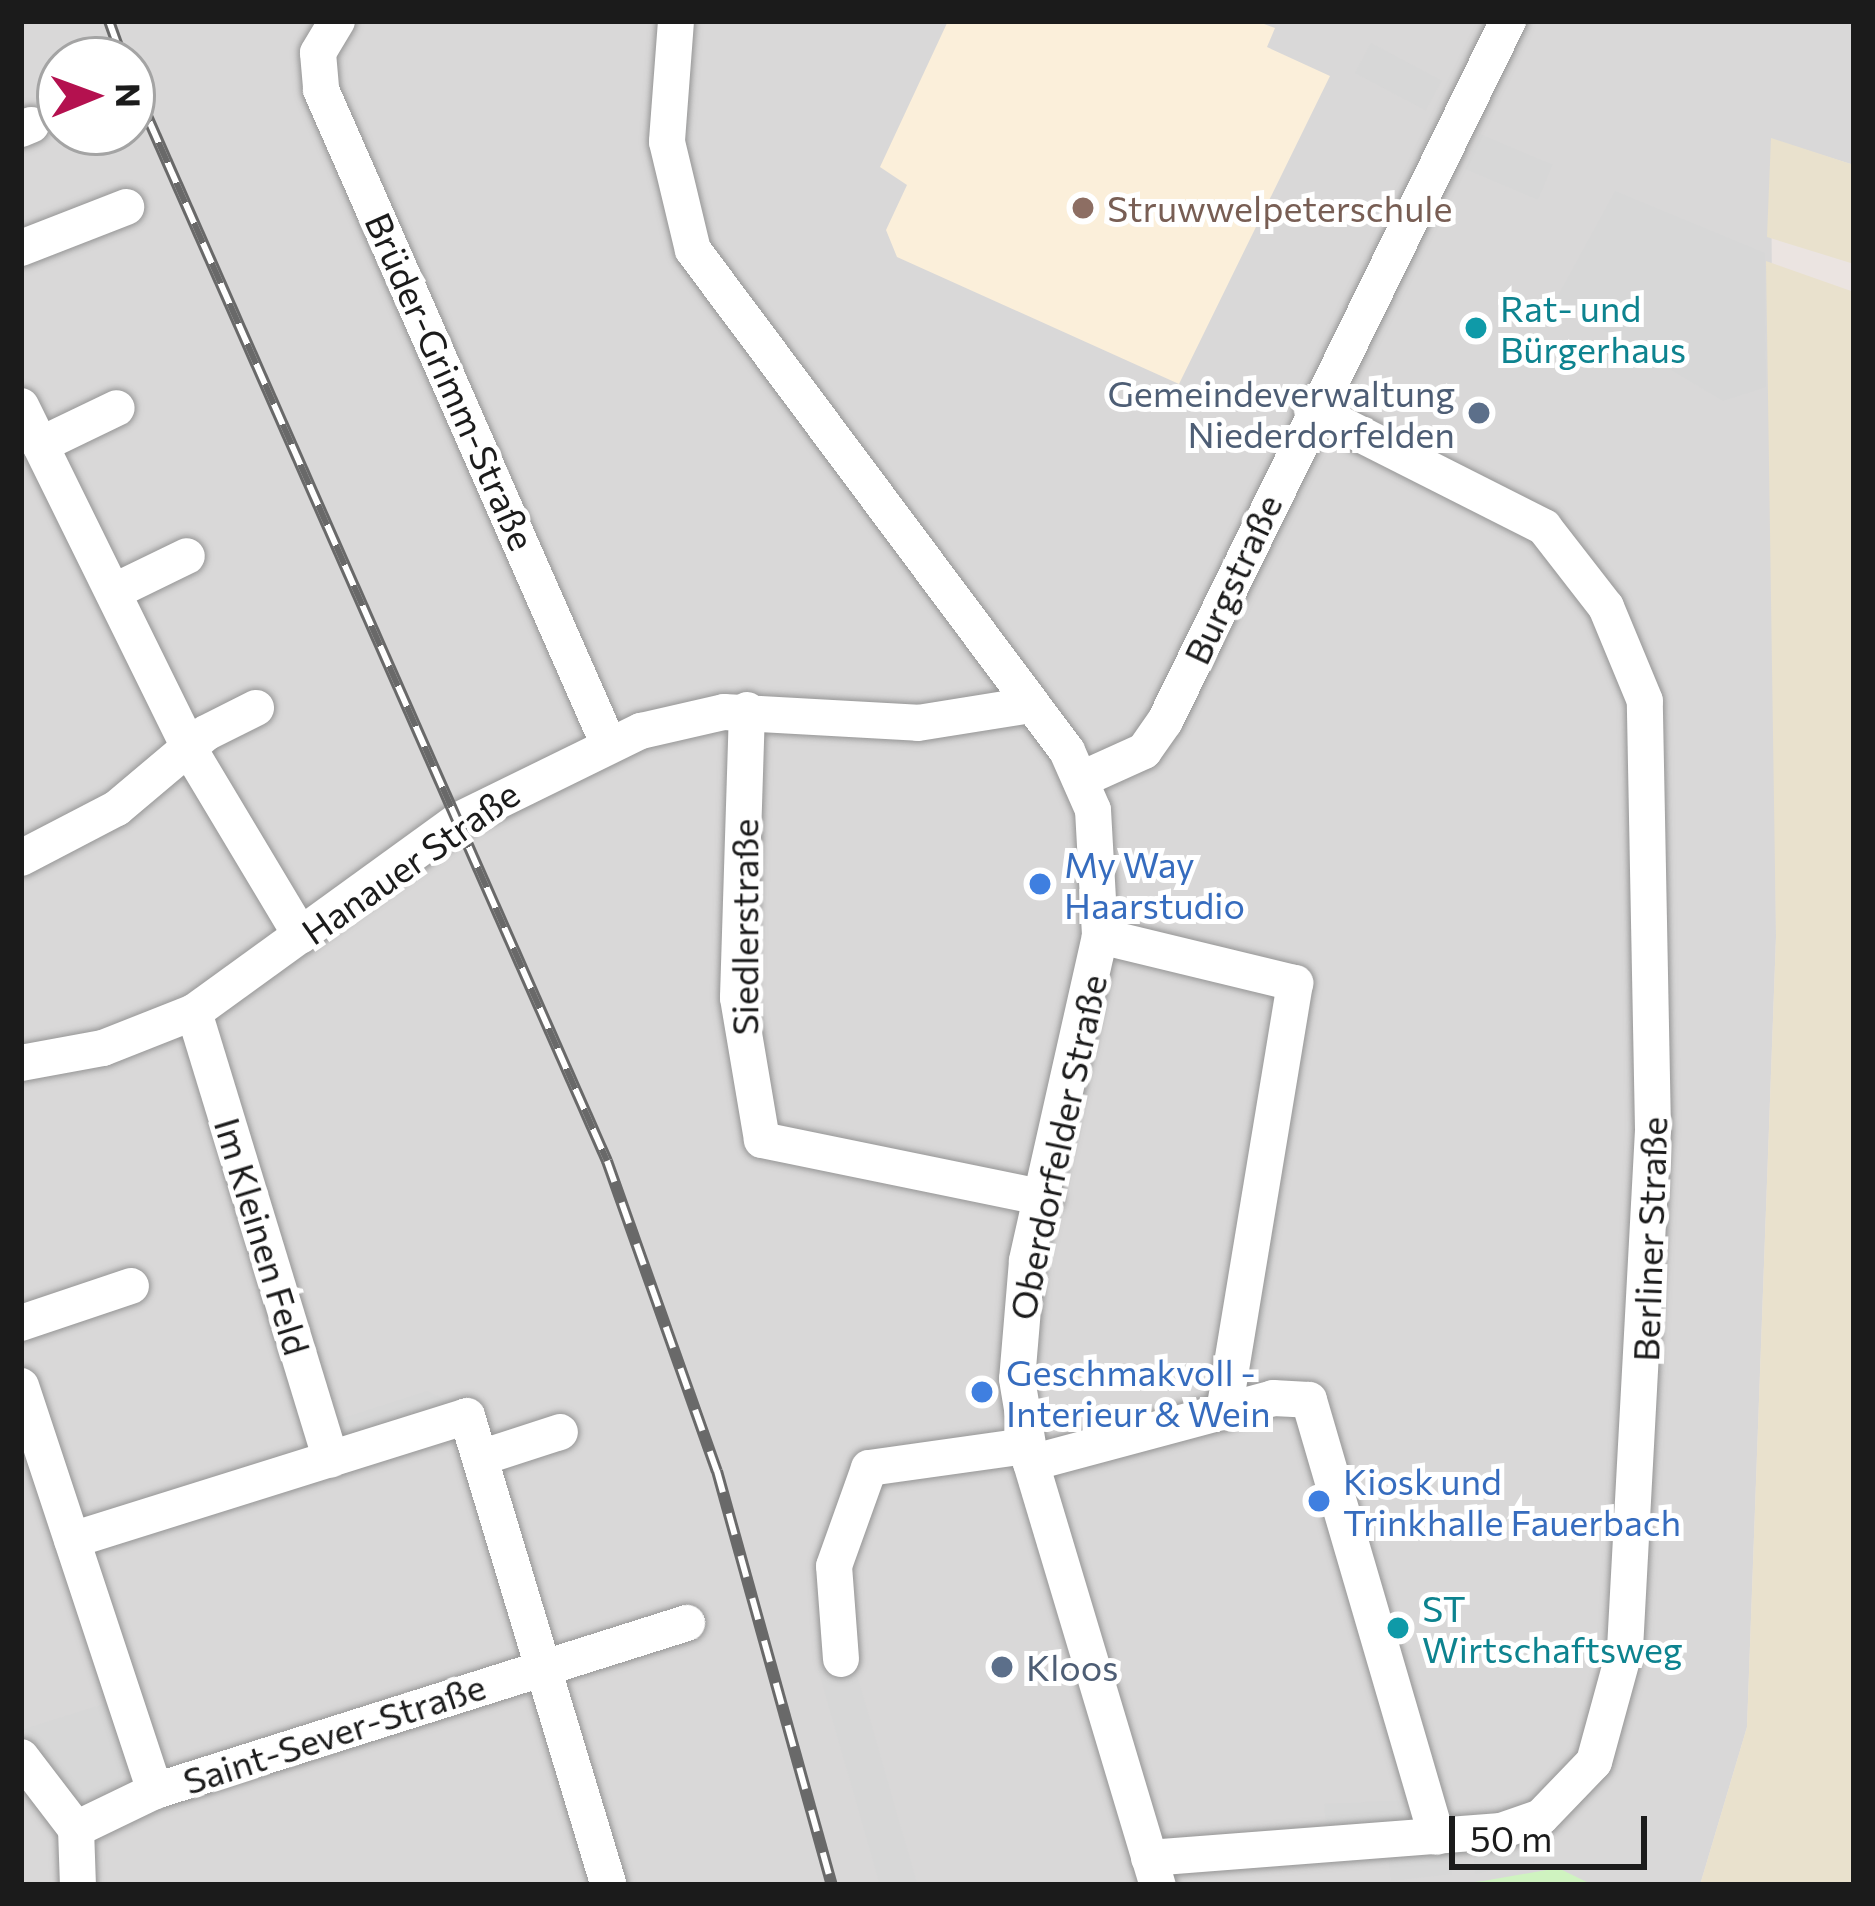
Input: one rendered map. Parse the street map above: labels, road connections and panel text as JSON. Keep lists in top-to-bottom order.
{
  "streets": {
    "street": [
      "Brüder-Grimm-Straße",
      "Burgstraße",
      "Hanauer Straße",
      "Siedlerstraße",
      "Oberdorfelder Straße",
      "Im Kleinen Feld",
      "Berliner Straße",
      "Saint-Sever-Straße"
    ]
  },
  "crossings": [
    ["Brüder-Grimm-Straße", "Hanauer Straße"],
    ["Burgstraße", "Oberdorfelder Straße"],
    ["Burgstraße", "Berliner Straße"],
    ["Hanauer Straße", "Siedlerstraße"],
    ["Hanauer Straße", "Oberdorfelder Straße"],
    ["Hanauer Straße", "Im Kleinen Feld"],
    ["Siedlerstraße", "Oberdorfelder Straße"],
    ["Oberdorfelder Straße", "Berliner Straße"]
  ],
  "places": [
    "Struwwelpeterschule",
    "Rat- und Bürgerhaus",
    "Gemeindeverwaltung Niederdorfelden",
    "My Way Haarstudio",
    "Geschmakvoll - Interieur & Wein",
    "Kiosk und Trinkhalle Fauerbach",
    "ST Wirtschaftsweg",
    "Kloos"
  ],
  "scale_bar": "50 m",
  "north": "right"
}
